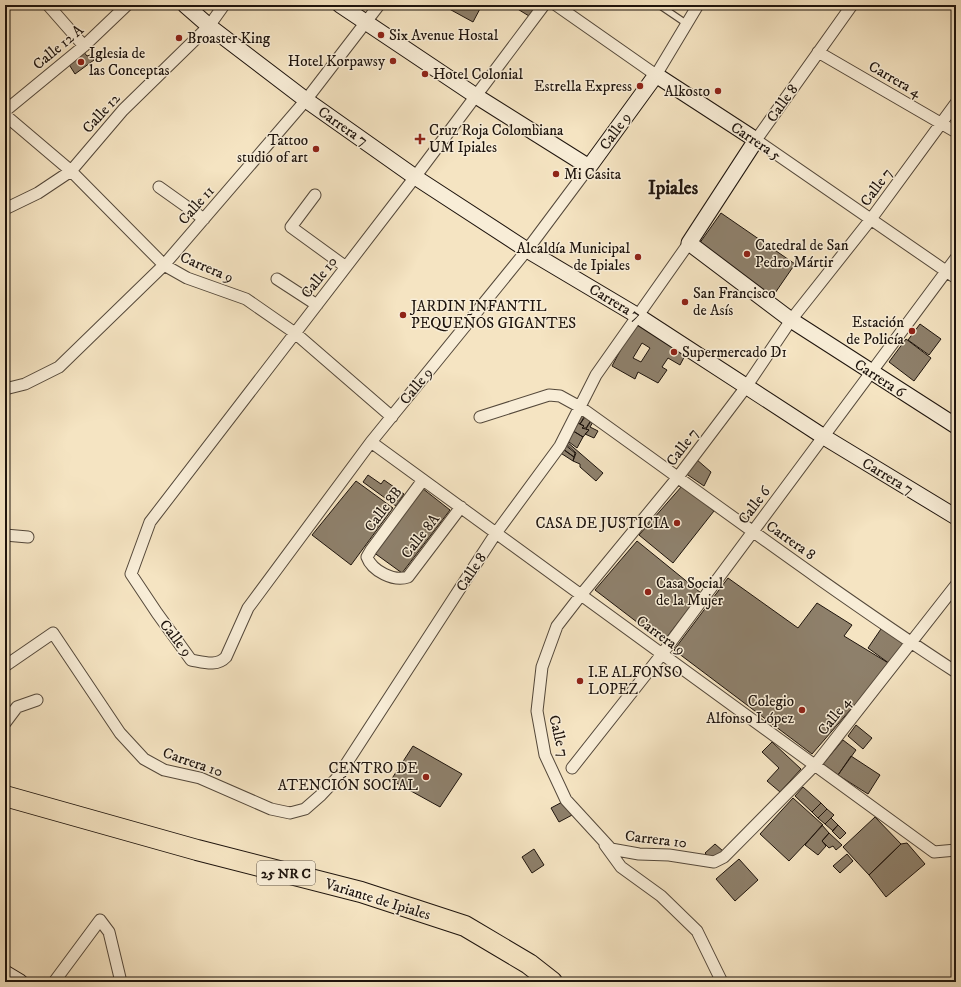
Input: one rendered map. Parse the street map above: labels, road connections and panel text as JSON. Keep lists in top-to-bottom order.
{
  "streets": {
    "highway": ["25 NR C", "Variante de Ipiales"],
    "main road": [
      "Calle 8",
      "Carrera 7",
      "Calle 9",
      "Carrera 5",
      "Carrera 6"
    ],
    "street": [
      "Calle 12 A",
      "Carrera 4",
      "Calle 12",
      "Calle 7",
      "Calle 11",
      "Carrera 9",
      "Calle 10",
      "Calle 6",
      "Calle 8B",
      "Calle 8A",
      "Carrera 8",
      "Calle 4",
      "Carrera 10"
    ]
  },
  "crossings": [
    ["Carrera 4", "Calle 8"],
    ["Carrera 4", "Calle 7"],
    ["Calle 8", "Carrera 7"],
    ["Calle 8", "Carrera 5"],
    ["Calle 8", "Carrera 9"],
    ["Calle 8", "Carrera 6"],
    ["Calle 8", "Carrera 8"],
    ["Calle 8", "Carrera 10"],
    ["Calle 12", "Carrera 7"],
    ["Calle 12", "Carrera 9"],
    ["Carrera 7", "Calle 9"],
    ["Carrera 7", "Calle 7"],
    ["Carrera 7", "Calle 11"],
    ["Carrera 7", "Calle 10"],
    ["Carrera 7", "Calle 6"],
    ["Calle 9", "Carrera 5"],
    ["Calle 9", "Carrera 9"],
    ["Calle 9", "Calle 10"],
    ["Carrera 5", "Calle 7"],
    ["Carrera 5", "Calle 6"],
    ["Calle 7", "Carrera 9"],
    ["Calle 7", "Carrera 6"],
    ["Calle 7", "Carrera 8"],
    ["Calle 7", "Carrera 10"],
    ["Calle 11", "Carrera 9"],
    ["Carrera 9", "Calle 10"],
    ["Carrera 9", "Calle 6"],
    ["Carrera 9", "Calle 8B"],
    ["Carrera 9", "Calle 8A"],
    ["Carrera 9", "Calle 4"],
    ["Carrera 6", "Calle 6"],
    ["Calle 6", "Carrera 8"],
    ["Calle 8B", "Calle 8A"],
    ["Carrera 8", "Calle 4"],
    ["Calle 4", "Carrera 10"]
  ],
  "districts": ["Ipiales"],
  "places": {
    "other": [
      "Six Avenue Hostal",
      "Broaster King",
      "Hotel Korpawsy",
      "Iglesia de las Conceptas",
      "Hotel Colonial",
      "Estrella Express",
      "Alkosto",
      "Tattoo studio of art",
      "Mi Casita",
      "Catedral de San Pedro Mártir",
      "Alcaldía Municipal de Ipiales",
      "San Francisco de Asís",
      "JARDIN INFANTIL PEQUEÑOS GIGANTES",
      "Estación de Policía",
      "Supermercado D1",
      "CASA DE JUSTICIA",
      "Casa Social de la Mujer",
      "I.E ALFONSO LOPEZ",
      "Colegio Alfonso López",
      "CENTRO DE ATENCIÓN SOCIAL"
    ],
    "health": ["Cruz Roja Colombiana UM Ipiales"]
  }
}
